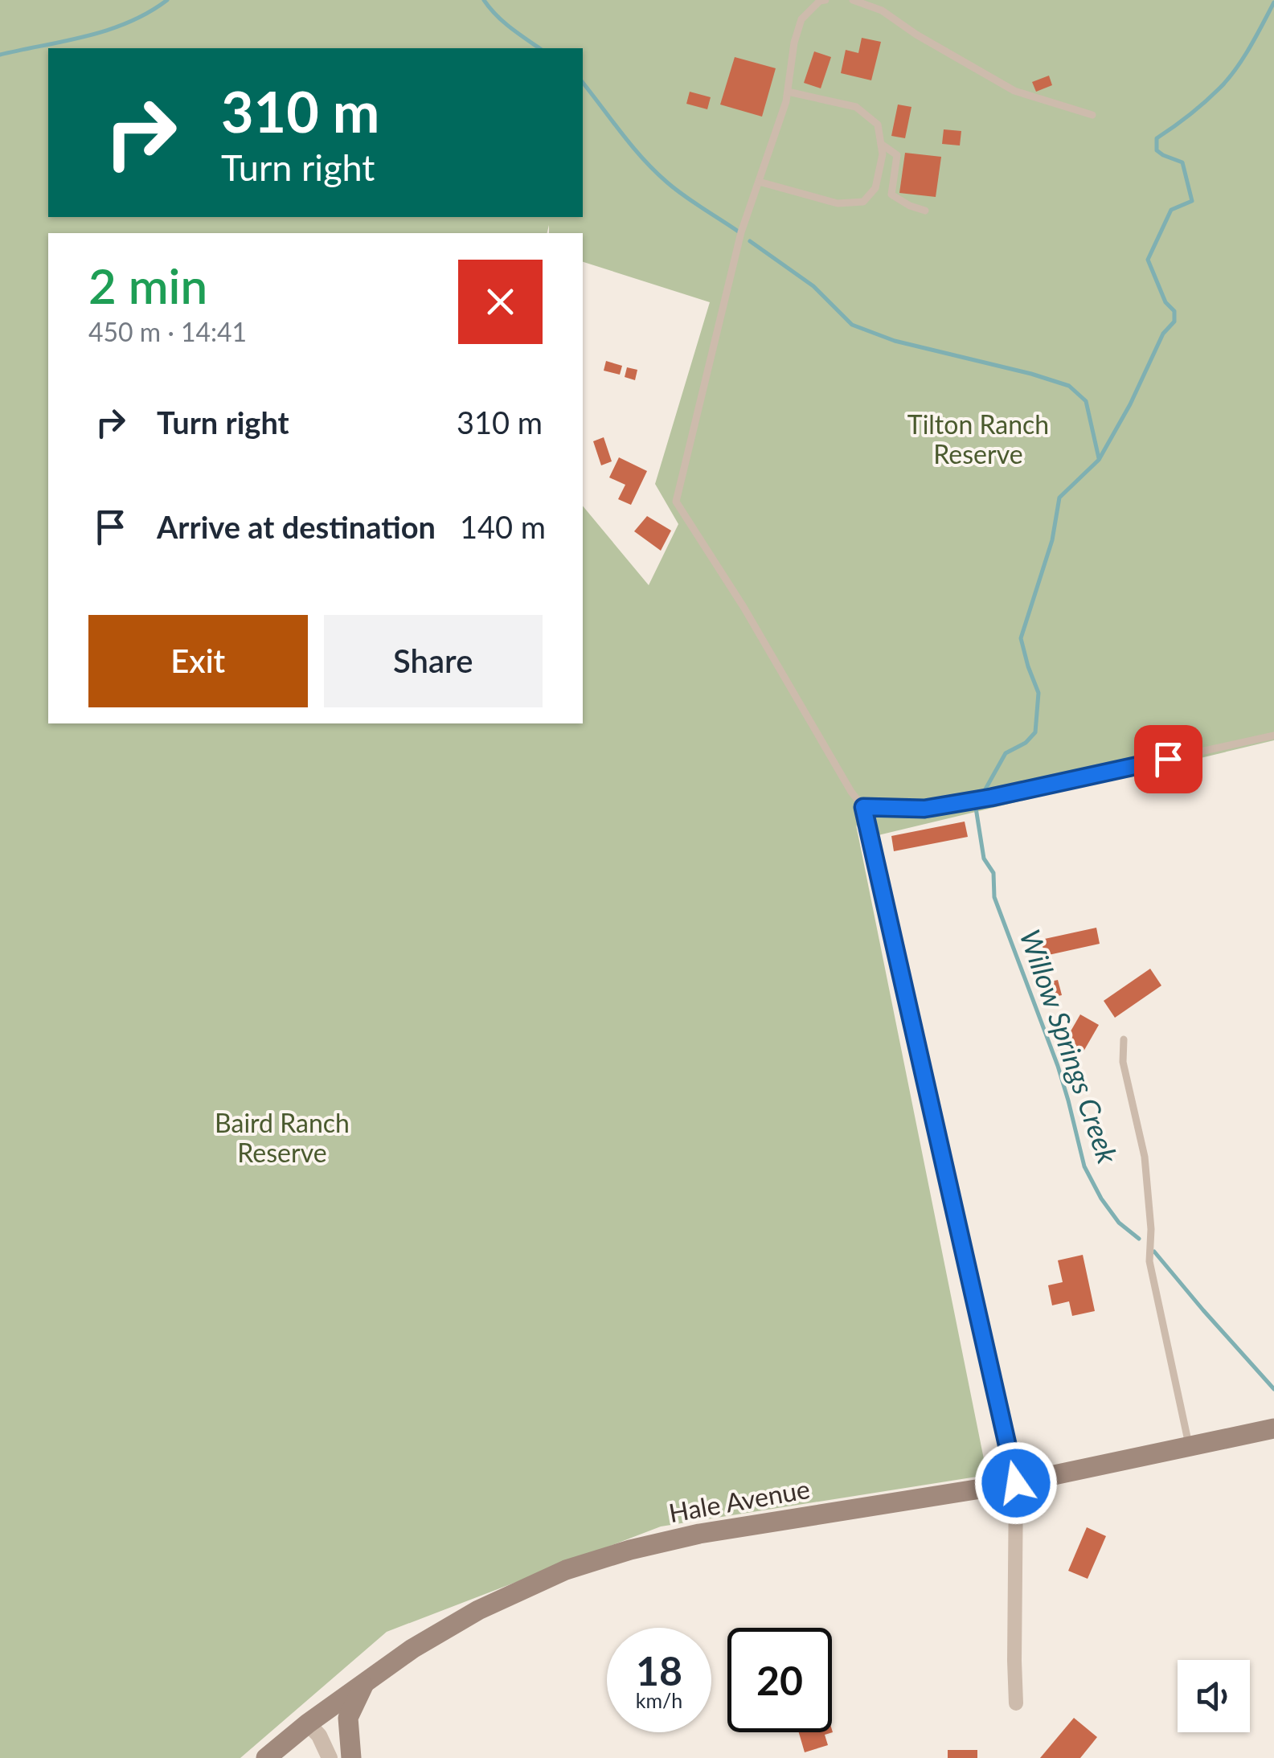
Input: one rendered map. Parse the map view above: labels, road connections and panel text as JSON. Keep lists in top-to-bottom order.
{
  "streets": {
    "main road": ["Hale Avenue"]
  },
  "water": ["Willow Springs Creek"],
  "parks": ["Tilton Ranch Reserve", "Baird Ranch Reserve"],
  "page": {
    "turn": ["310 m", "Turn right"],
    "heading": ["2 min", "450 m · 14:41"],
    "list": [
      {
        "name": "Turn right",
        "value": "310 m"
      },
      {
        "name": "Arrive at destination",
        "value": "140 m"
      }
    ],
    "buttons": ["Exit", "Share"],
    "speed": "18 km/h",
    "limit": "20"
  }
}
